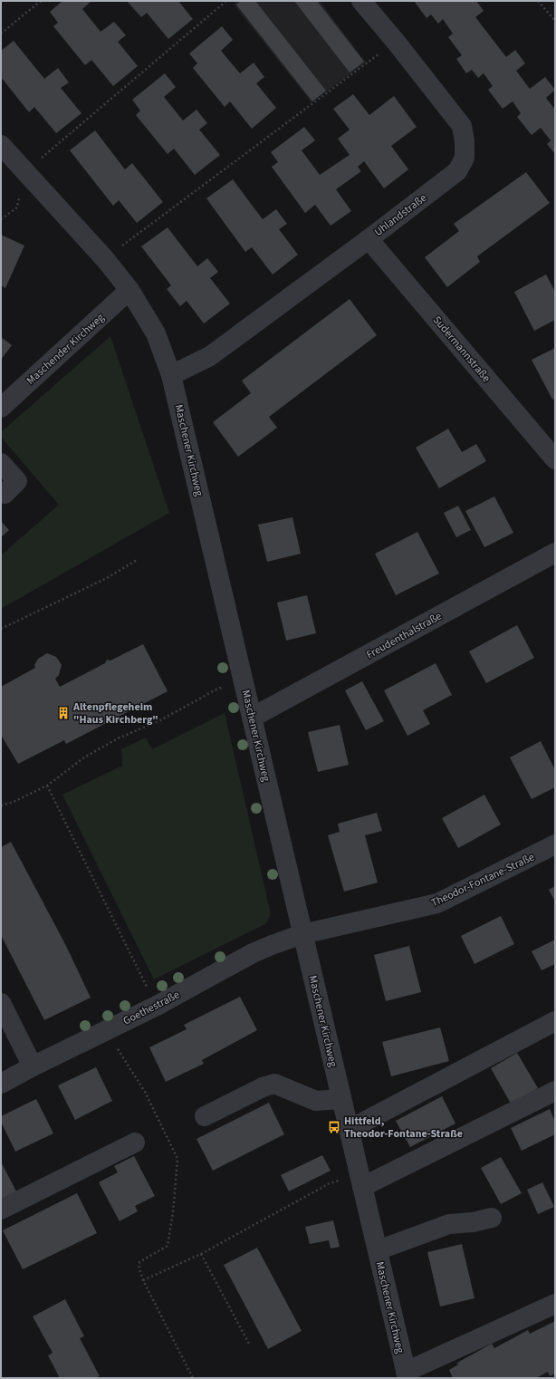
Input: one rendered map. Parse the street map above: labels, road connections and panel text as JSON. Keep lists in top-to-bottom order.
{
  "streets": {
    "street": [
      "Uhlandstraße",
      "Maschender Kirchweg",
      "Sudermannstraße",
      "Maschener Kirchweg",
      "Freudenthalstraße",
      "Theodor-Fontane-Straße",
      "Goethestraße"
    ]
  },
  "crossings": [
    ["Uhlandstraße", "Sudermannstraße"],
    ["Uhlandstraße", "Maschener Kirchweg"],
    ["Maschender Kirchweg", "Maschener Kirchweg"],
    ["Maschener Kirchweg", "Freudenthalstraße"],
    ["Maschener Kirchweg", "Theodor-Fontane-Straße"],
    ["Maschener Kirchweg", "Goethestraße"],
    ["Theodor-Fontane-Straße", "Goethestraße"]
  ],
  "places": {
    "building": ["Altenpflegeheim \"Haus Kirchberg\""],
    "bus stop": ["Hittfeld, Theodor-Fontane-Straße"]
  }
}
